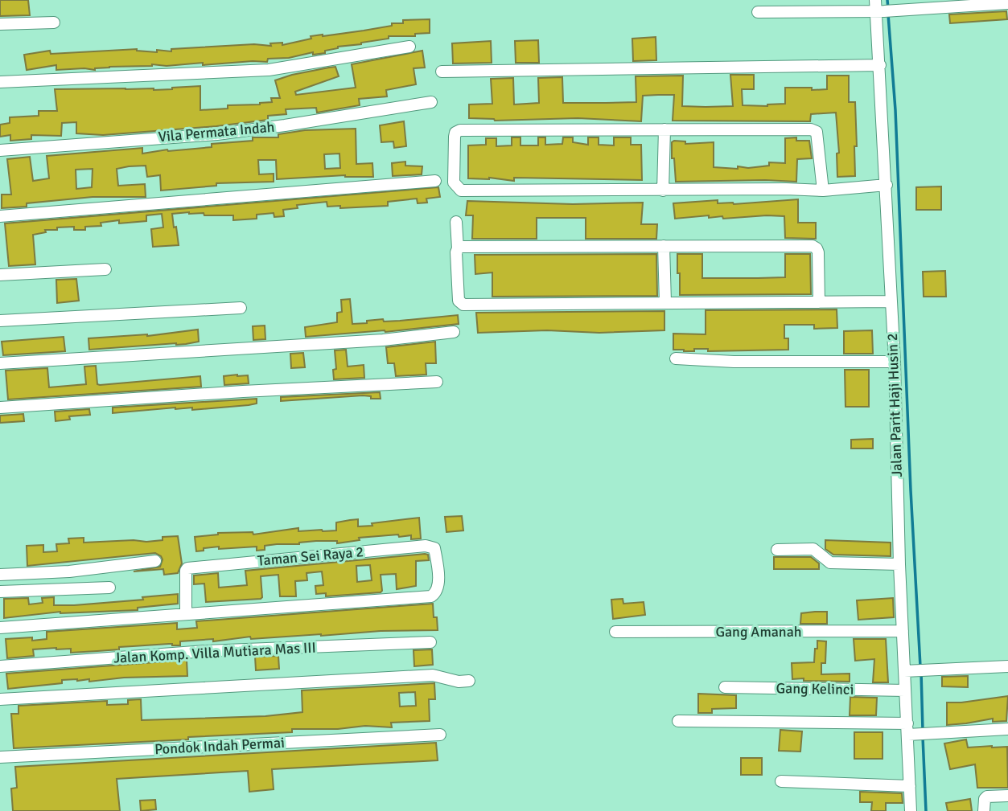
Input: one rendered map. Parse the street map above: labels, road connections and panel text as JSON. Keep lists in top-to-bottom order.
{
  "streets": {
    "street": [
      "Vila Permata Indah",
      "Jalan Parit Haji Husin 2",
      "Taman Sei Raya 2",
      "Gang Amanah",
      "Jalan Komp. Villa Mutiara Mas III",
      "Gang Kelinci",
      "Pondok Indah Permai"
    ]
  },
  "crossings": [
    ["Jalan Parit Haji Husin 2", "Gang Amanah"],
    ["Jalan Parit Haji Husin 2", "Gang Kelinci"]
  ]
}
